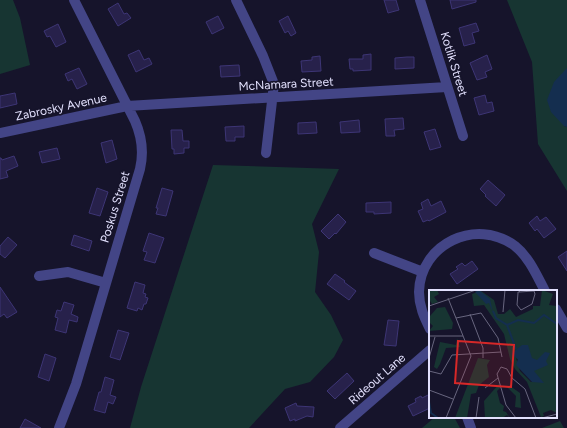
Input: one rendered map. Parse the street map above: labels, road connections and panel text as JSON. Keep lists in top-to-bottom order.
{
  "streets": {
    "street": [
      "Kotlik Street",
      "McNamara Street",
      "Zabrosky Avenue",
      "Poskus Street",
      "Rideout Lane"
    ]
  },
  "crossings": [
    ["Kotlik Street", "McNamara Street"],
    ["McNamara Street", "Zabrosky Avenue"],
    ["McNamara Street", "Poskus Street"],
    ["Zabrosky Avenue", "Poskus Street"]
  ]
}
